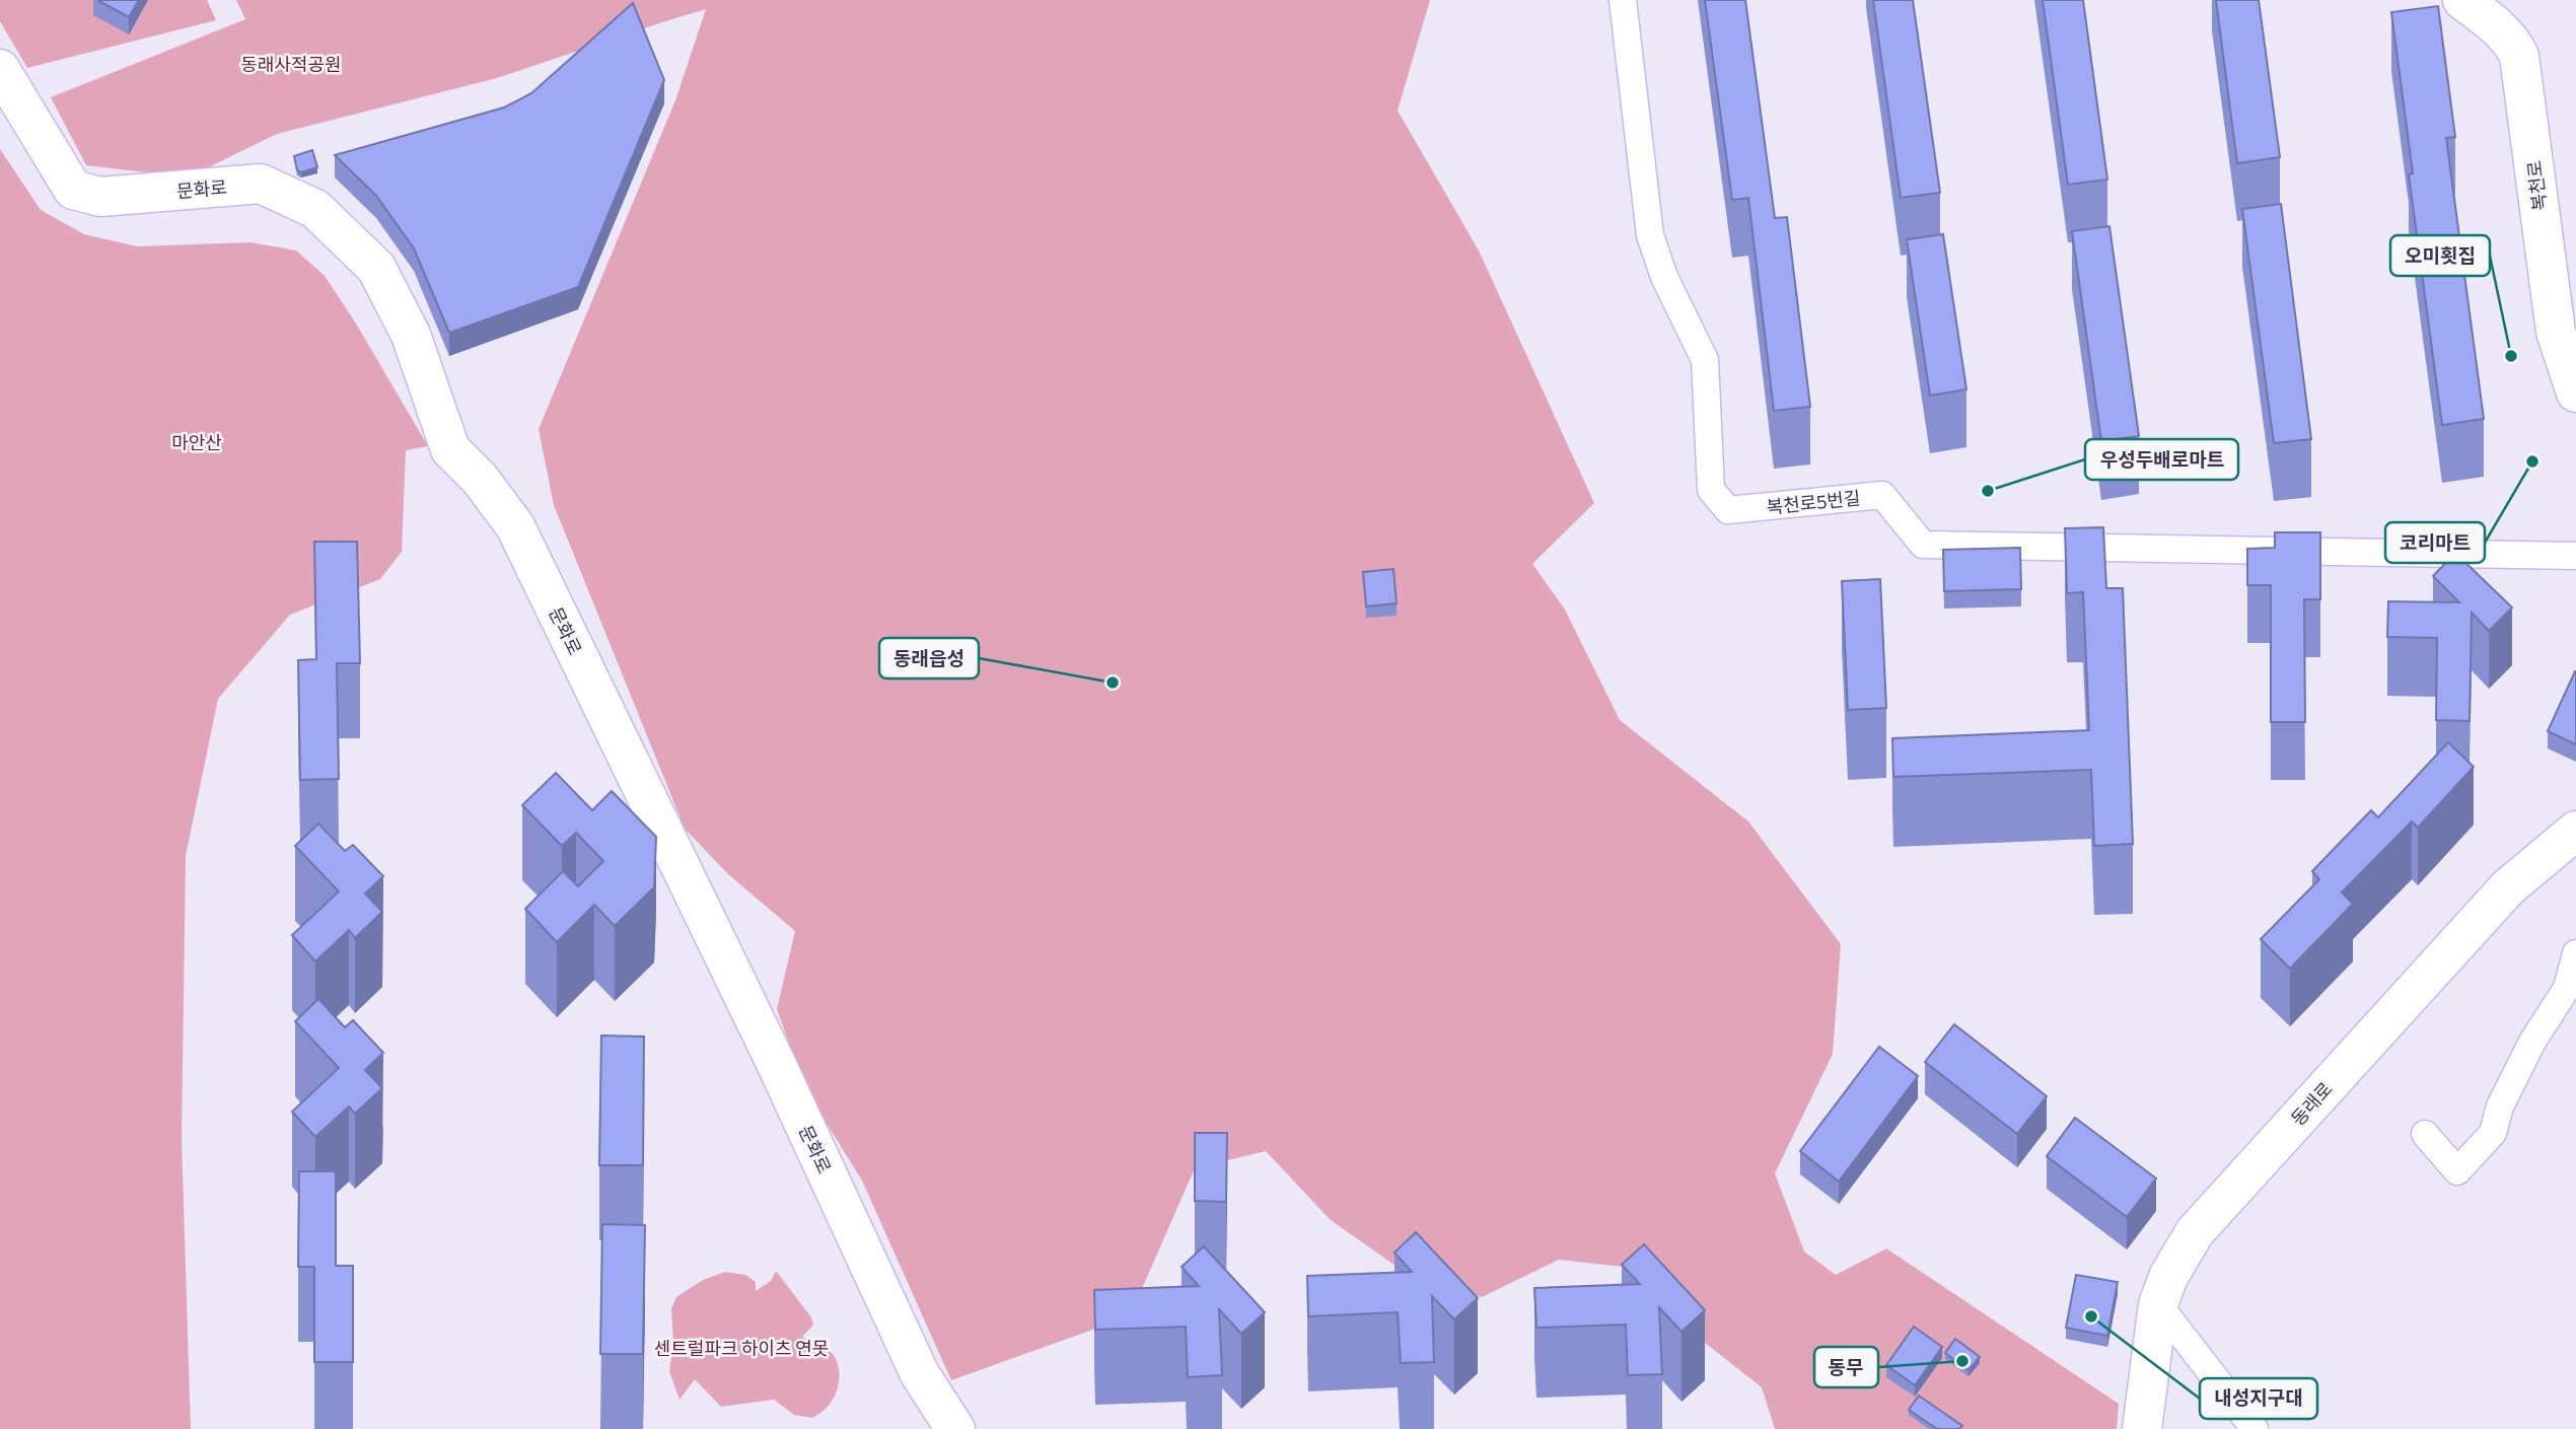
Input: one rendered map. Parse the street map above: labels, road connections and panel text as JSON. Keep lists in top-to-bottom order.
{
  "streets": {
    "street": [
      "복천로",
      "문화로",
      "복천로5번길",
      "동래로"
    ]
  },
  "parks": ["동래사적공원", "마안산", "센트럴파크 하이츠 연못"],
  "places": [
    "오미횟집",
    "코리마트",
    "우성두배로마트",
    "동래읍성",
    "내성지구대",
    "동무"
  ]
}
